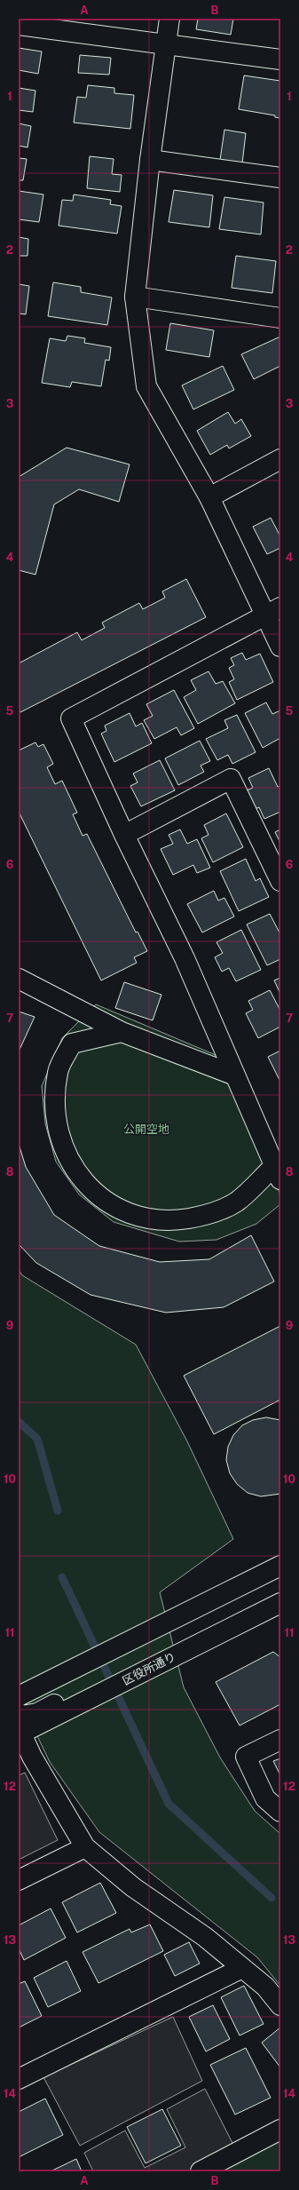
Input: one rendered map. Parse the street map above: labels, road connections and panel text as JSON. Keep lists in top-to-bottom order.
{
  "streets": {
    "street": ["区役所通り"]
  },
  "parks": ["公開空地"],
  "grid": {
    "columns": ["A", "B"],
    "rows": [
      "1",
      "2",
      "3",
      "4",
      "5",
      "6",
      "7",
      "8",
      "9",
      "10",
      "11",
      "12",
      "13",
      "14"
    ]
  }
}
